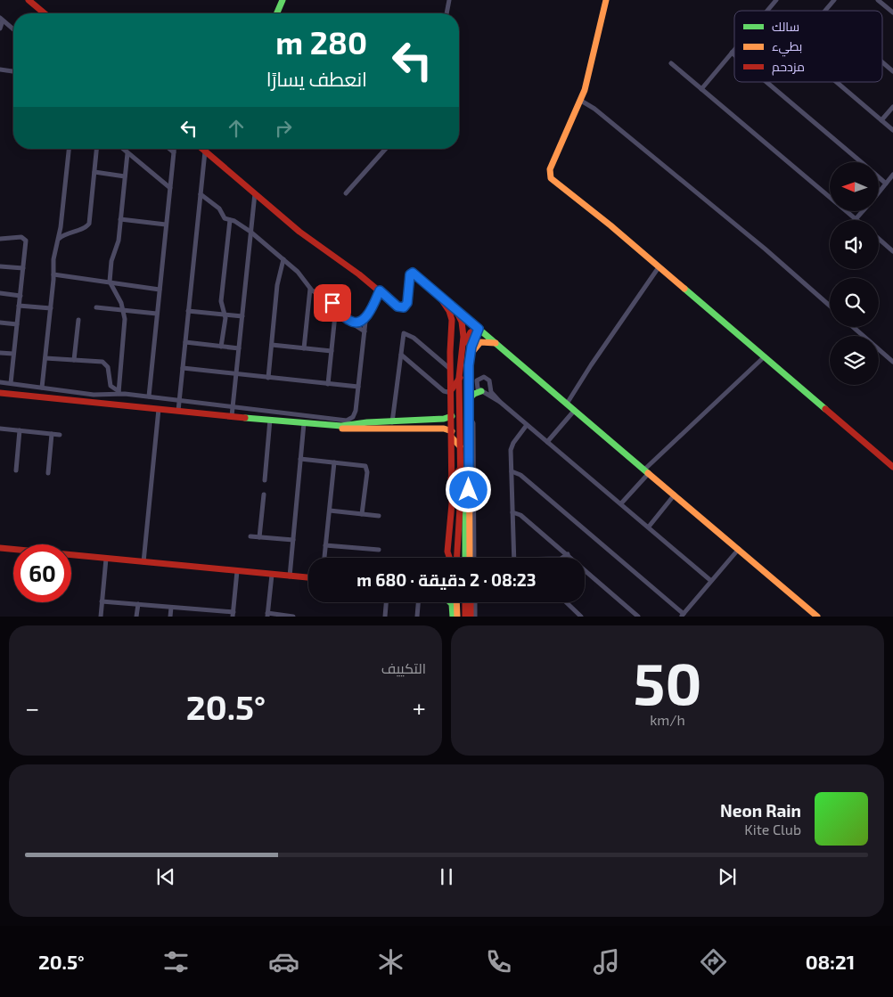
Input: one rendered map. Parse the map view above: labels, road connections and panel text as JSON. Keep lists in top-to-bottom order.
{
  "legend": ["سالك", "بطيء", "مزدحم"],
  "north": "left",
  "page": {
    "turn": ["280 m", "انعطف يسارًا"],
    "limit": "60",
    "trip": "08:23 · 2 دقيقة · 680 m",
    "tile": [
      ["50", "km/h"],
      "التكييف"
    ],
    "heat": ["−", "20.5°", "+"],
    "song": ["Neon Rain", "Kite Club"],
    "tabs": ["08:21", "20.5°"]
  }
}
